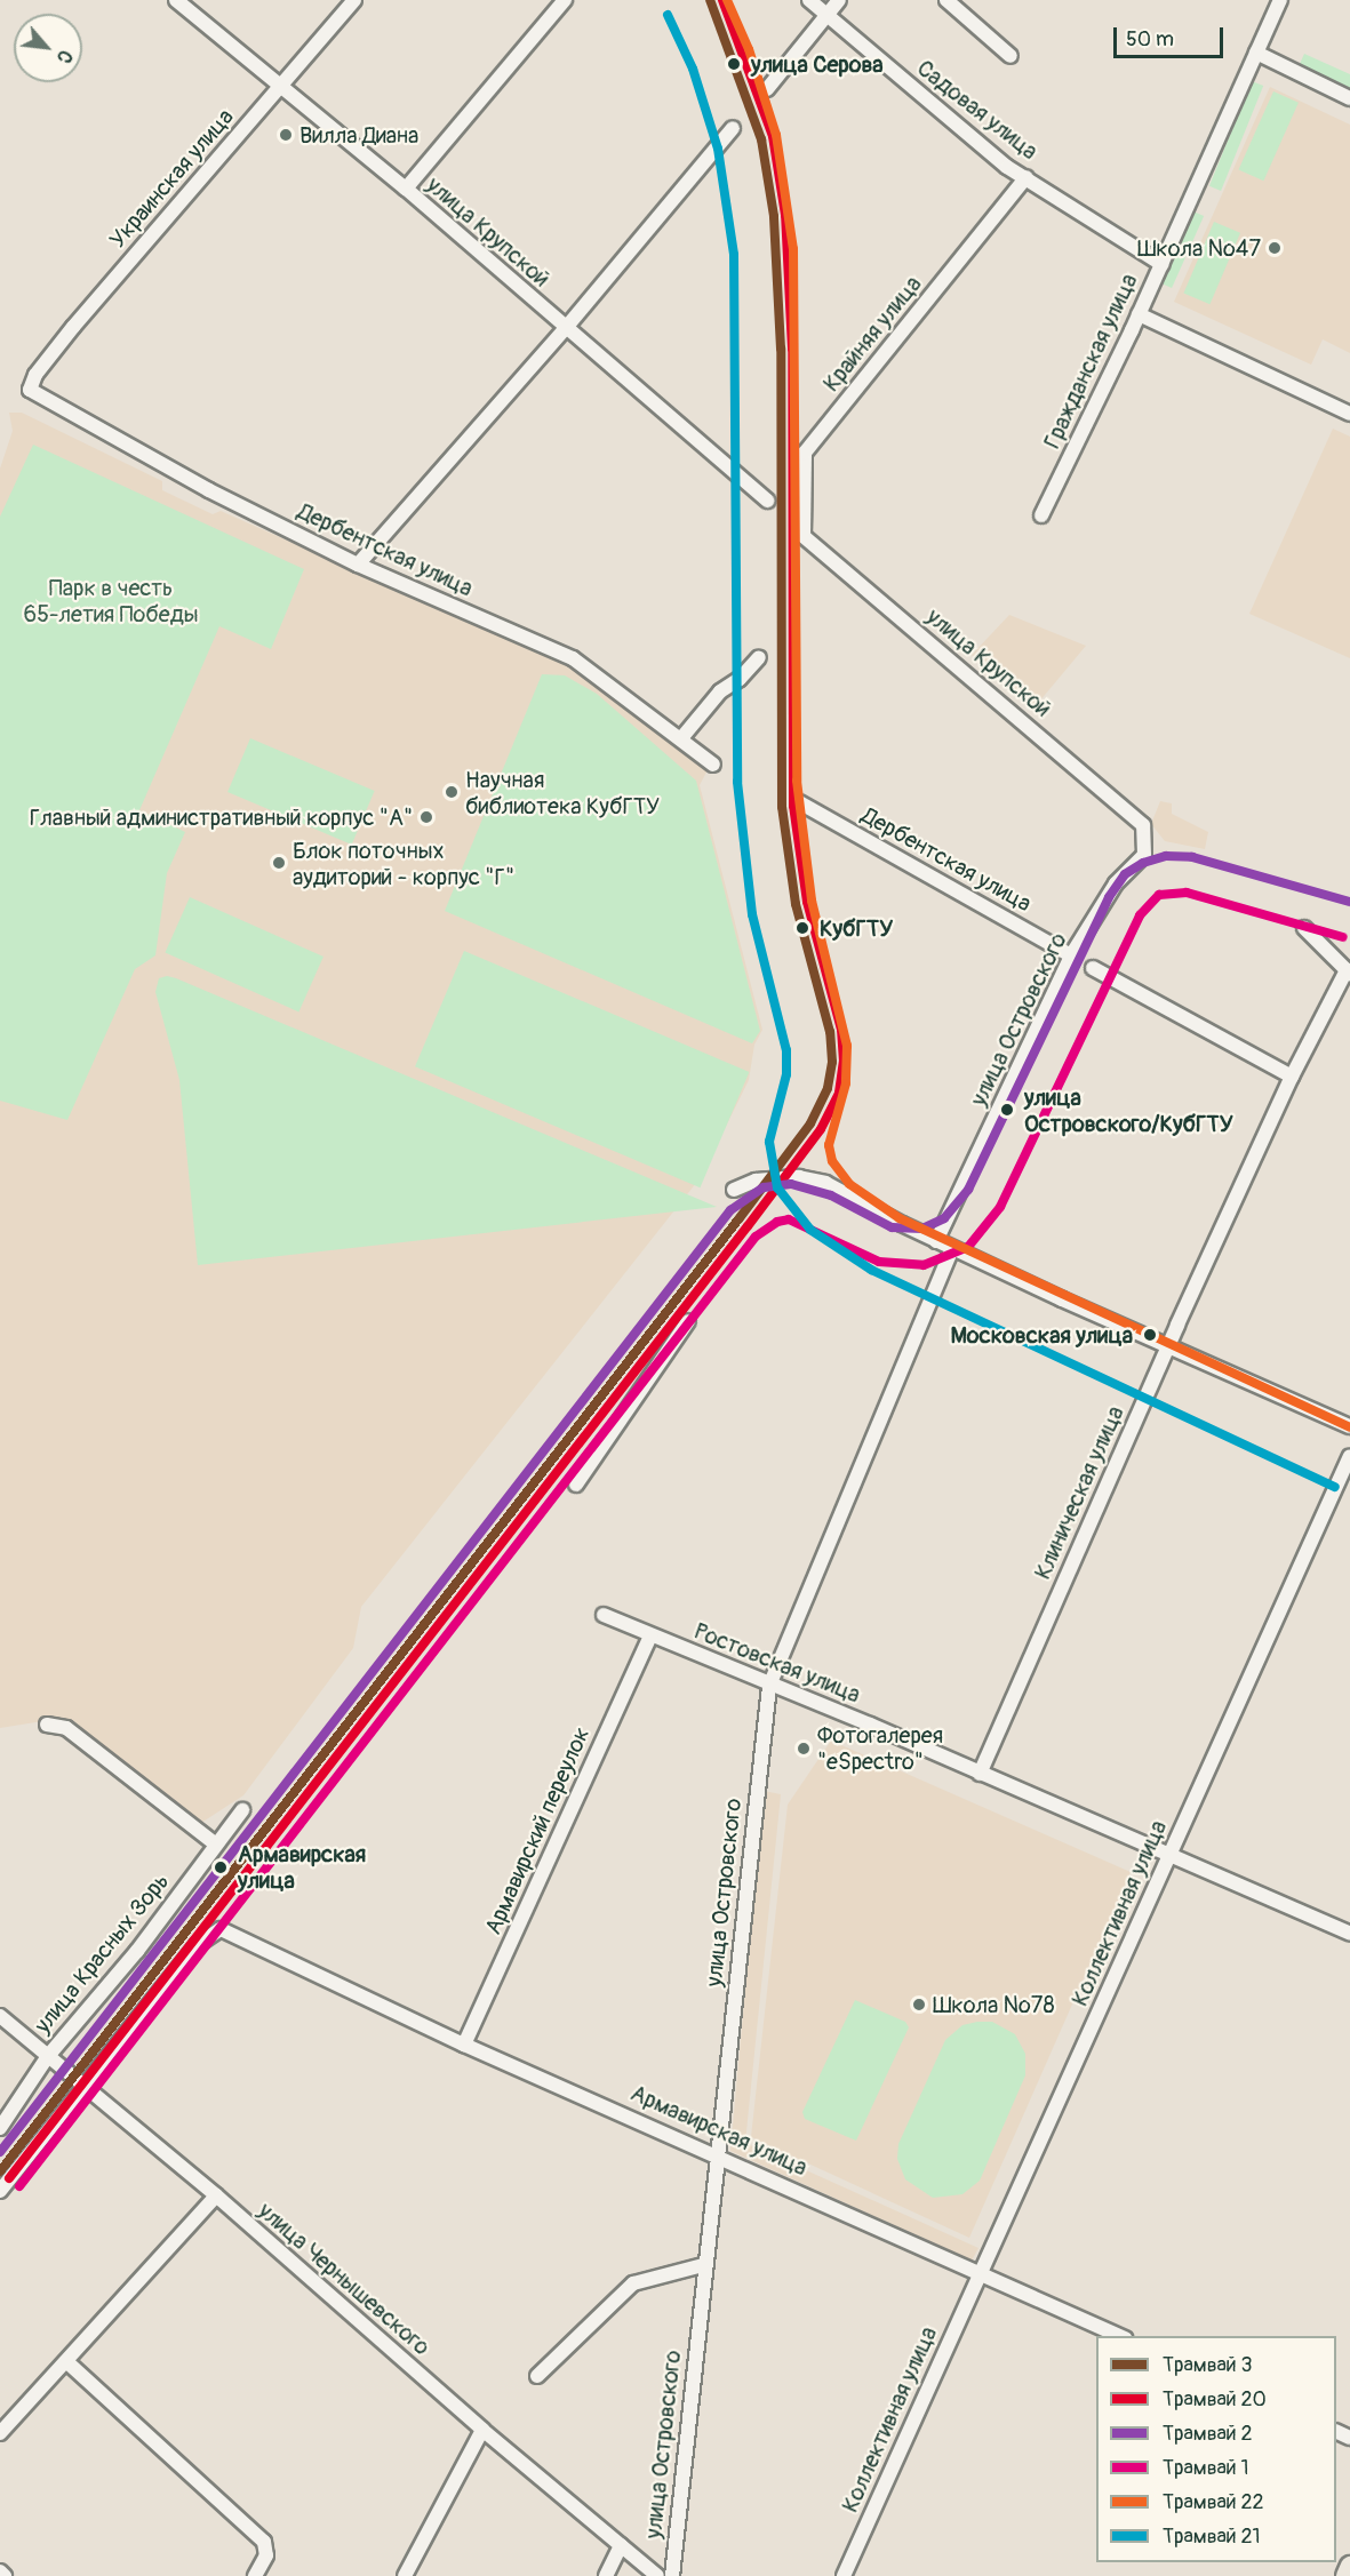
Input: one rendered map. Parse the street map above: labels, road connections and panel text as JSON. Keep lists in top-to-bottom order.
{
  "streets": {
    "street": [
      "Садовая улица",
      "Украинская улица",
      "улица Крупской",
      "Крайняя улица",
      "Гражданская улица",
      "Дербентская улица",
      "улица Островского",
      "Клиническая улица",
      "Ростовская улица",
      "Армавирский переулок",
      "Коллективная улица",
      "улица Красных Зорь",
      "Армавирская улица",
      "улица Чернышевского"
    ]
  },
  "crossings": [
    ["Садовая улица", "Крайняя улица"],
    ["Садовая улица", "Гражданская улица"],
    ["Украинская улица", "улица Крупской"],
    ["Украинская улица", "Дербентская улица"],
    ["улица Крупской", "Крайняя улица"],
    ["улица Крупской", "улица Островского"],
    ["Дербентская улица", "улица Островского"],
    ["улица Островского", "Ростовская улица"],
    ["улица Островского", "Армавирская улица"],
    ["Клиническая улица", "Ростовская улица"],
    ["Ростовская улица", "Армавирский переулок"],
    ["Ростовская улица", "Коллективная улица"],
    ["Армавирский переулок", "Армавирская улица"],
    ["Коллективная улица", "Армавирская улица"],
    ["улица Красных Зорь", "улица Чернышевского"],
    ["Армавирская улица", "улица Чернышевского"]
  ],
  "parks": ["Парк в честь 65-летия Победы"],
  "places": [
    "улица Серова",
    "Вилла Диана",
    "Школа №47",
    "Научная библиотека КубГТУ",
    "Главный административный корпус \"А\"",
    "Блок поточных аудиторий - корпус \"Г\"",
    "КубГТУ",
    "улица Островского/КубГТУ",
    "Московская улица",
    "Фотогалерея \"eSpectro\"",
    "Армавирская улица",
    "Школа №78"
  ],
  "lines": [
    "tram line 3",
    "tram line 20",
    "tram line 22",
    "tram line 21",
    "tram line 2",
    "tram line 1"
  ],
  "legend": [
    "Трамвай 3",
    "Трамвай 20",
    "Трамвай 2",
    "Трамвай 1",
    "Трамвай 22",
    "Трамвай 21"
  ],
  "scale_bar": "50 m",
  "north": "bottom right"
}
